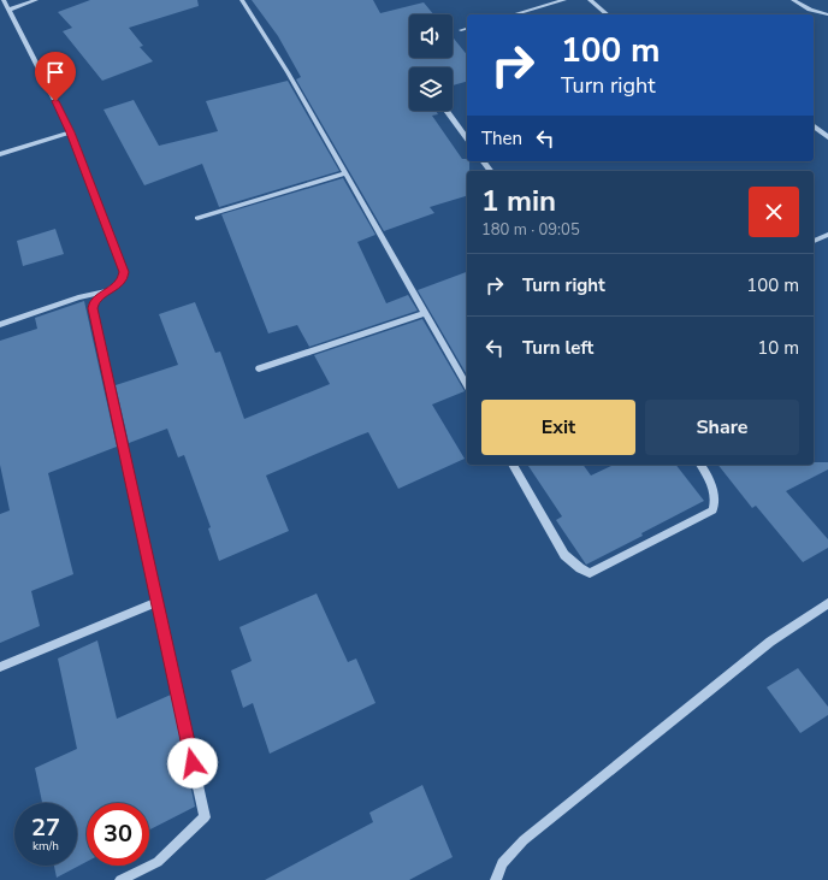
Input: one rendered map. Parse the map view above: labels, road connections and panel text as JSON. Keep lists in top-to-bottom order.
{
  "page": {
    "turn": ["100 m", "Turn right"],
    "then": "Then",
    "heading": ["1 min", "180 m · 09:05"],
    "list": [
      {
        "name": "Turn right",
        "value": "100 m"
      },
      {
        "name": "Turn left",
        "value": "10 m"
      }
    ],
    "buttons": ["Exit", "Share"],
    "speed": "27 km/h",
    "limit": "30"
  }
}
